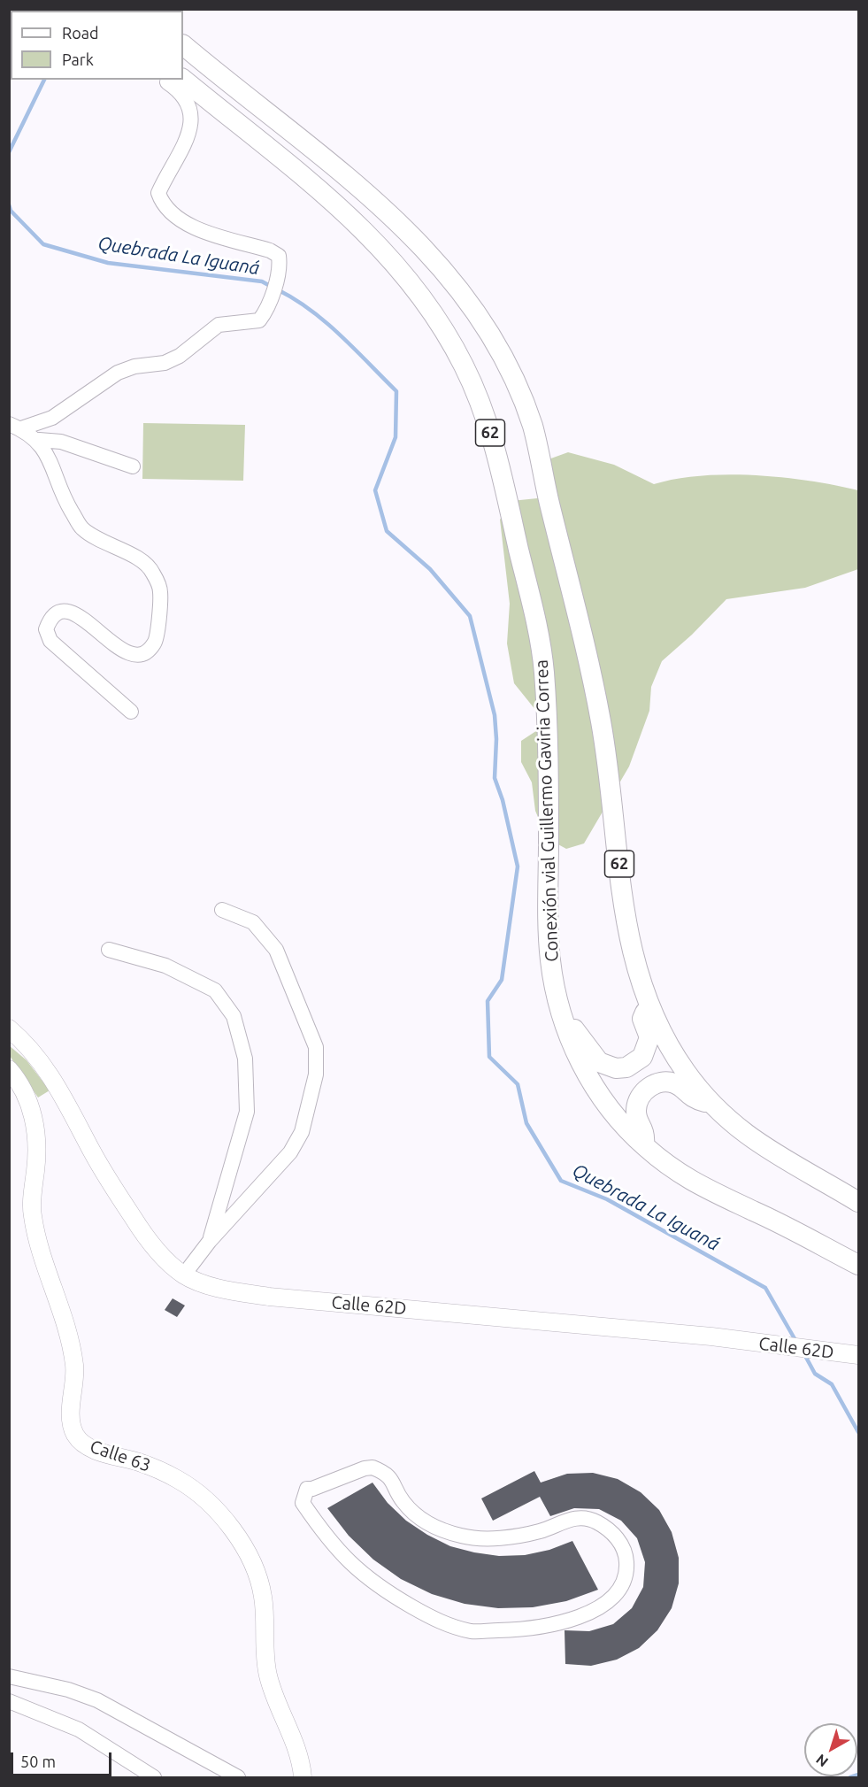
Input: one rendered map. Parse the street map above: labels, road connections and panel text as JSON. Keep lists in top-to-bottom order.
{
  "streets": {
    "highway": ["62", "Conexión vial Guillermo Gaviria Correa"],
    "main road": ["Calle 62D", "Calle 63"]
  },
  "water": ["Quebrada La Iguaná"],
  "legend": ["Road", "Park"],
  "scale_bar": "50 m",
  "north": "bottom left"
}
